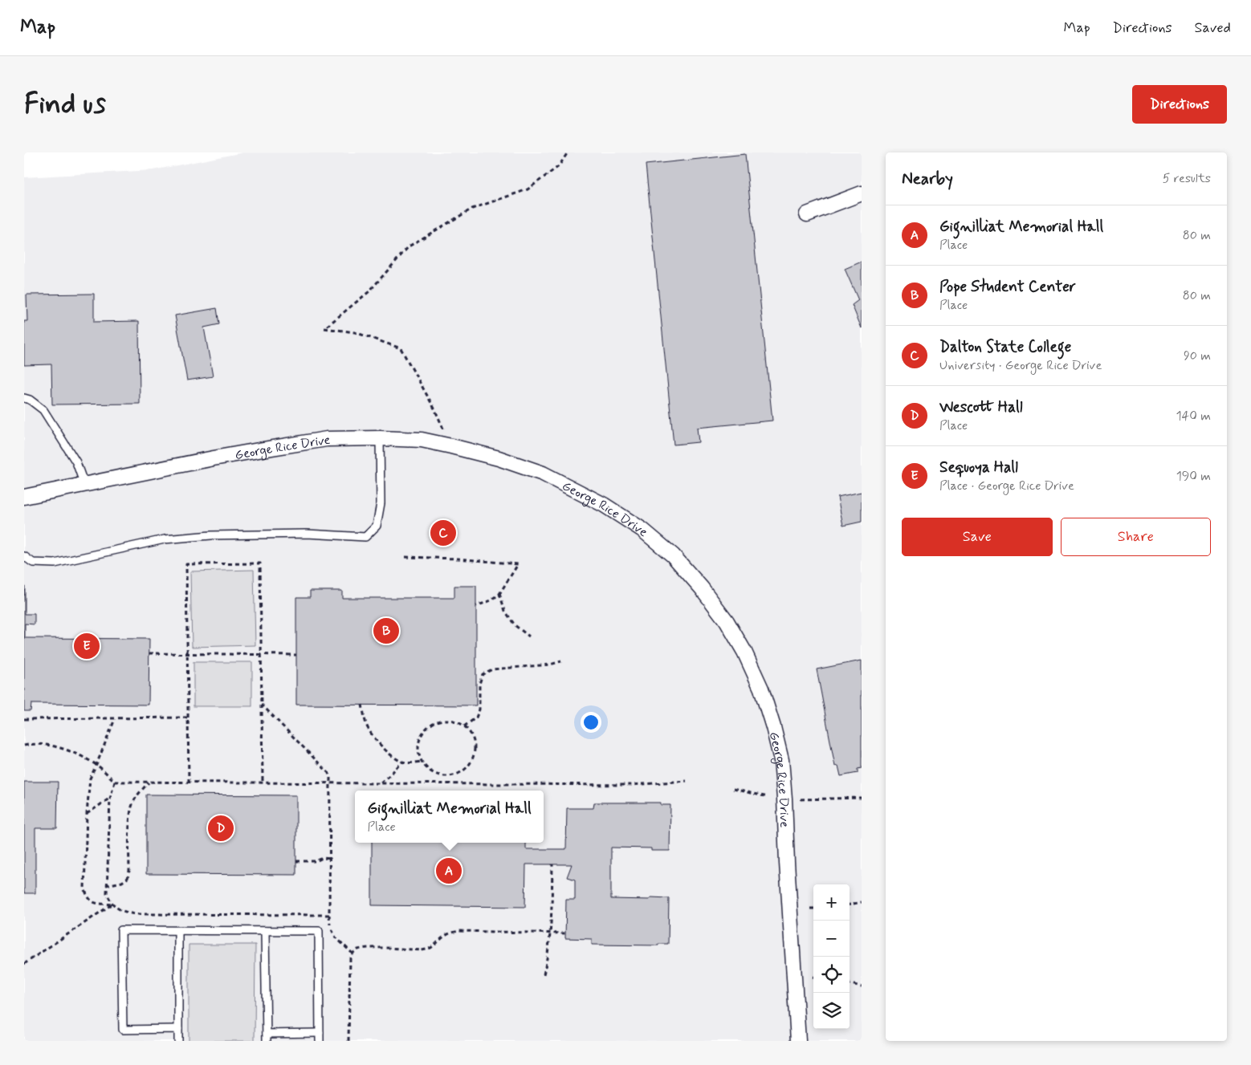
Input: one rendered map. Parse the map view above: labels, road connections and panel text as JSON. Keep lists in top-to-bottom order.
{
  "streets": {
    "street": ["George Rice Drive"]
  },
  "page": {
    "header": "Map",
    "nav": ["Map", "Directions", "Saved"],
    "buttons": [
      "Directions",
      ["Save", "Share"]
    ],
    "title": "Find us",
    "heading": ["Nearby", "5 results"],
    "list": [
      {
        "mark": "A",
        "name": "Gignilliat Memorial Hall",
        "note": "Place",
        "value": "80 m"
      },
      {
        "mark": "B",
        "name": "Pope Student Center",
        "note": "Place",
        "value": "80 m"
      },
      {
        "mark": "C",
        "name": "Dalton State College",
        "note": "University · George Rice Drive",
        "value": "90 m"
      },
      {
        "mark": "D",
        "name": "Wescott Hall",
        "note": "Place",
        "value": "140 m"
      },
      {
        "mark": "E",
        "name": "Sequoya Hall",
        "note": "Place · George Rice Drive",
        "value": "190 m"
      }
    ],
    "pins": [
      "C",
      "B",
      "E",
      "D",
      "A"
    ],
    "popup": ["Gignilliat Memorial Hall", "Place"],
    "map_buttons": ["+", "−"]
  }
}
